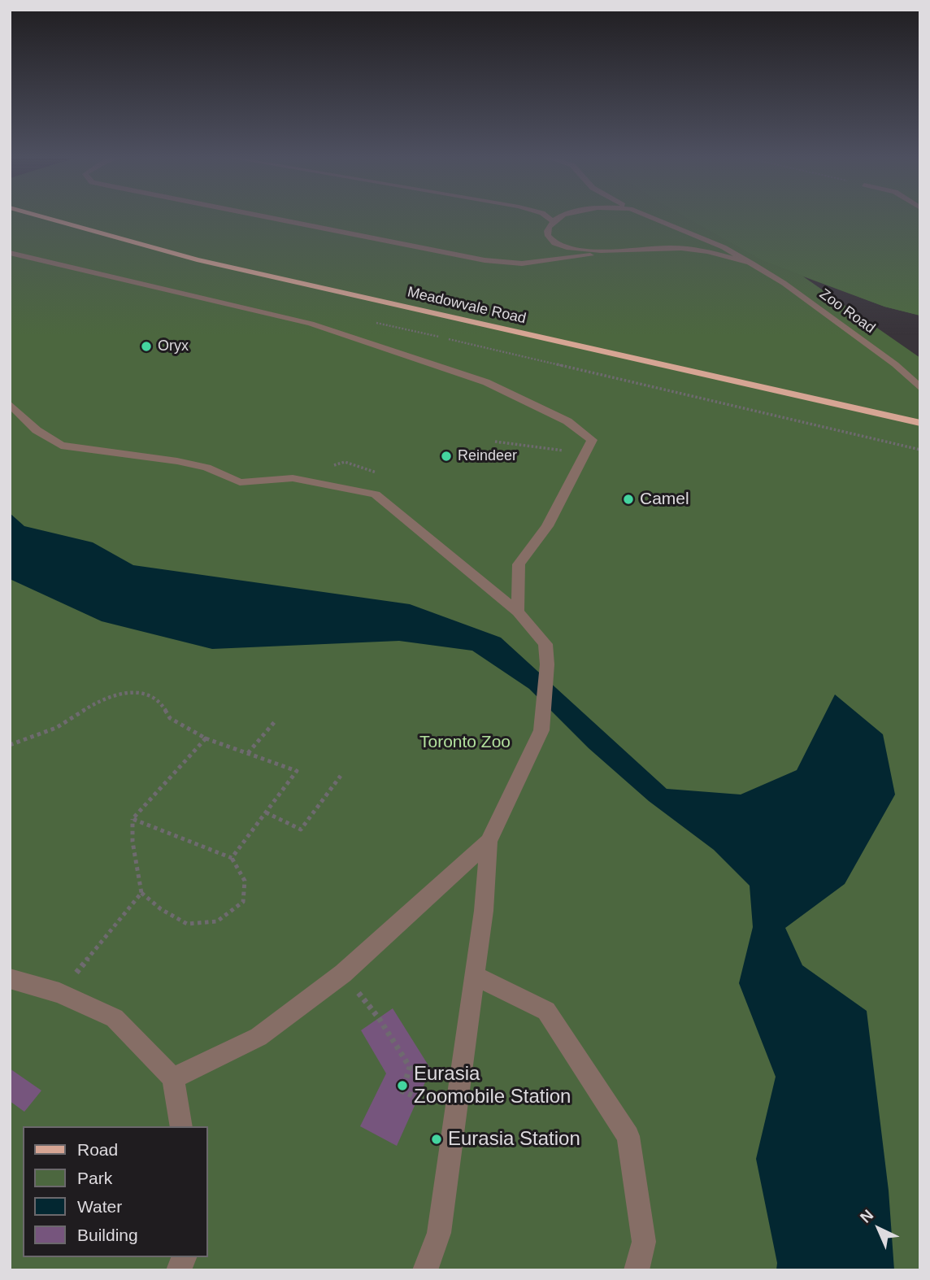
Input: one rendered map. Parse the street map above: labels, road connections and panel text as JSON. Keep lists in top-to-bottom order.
{
  "streets": {
    "main road": ["Meadowvale Road"],
    "street": ["Zoo Road"]
  },
  "parks": ["Toronto Zoo"],
  "places": [
    "Oryx",
    "Reindeer",
    "Camel",
    "Eurasia Zoomobile Station",
    "Eurasia Station"
  ],
  "legend": [
    "Road",
    "Park",
    "Water",
    "Building"
  ],
  "north": "top left"
}
